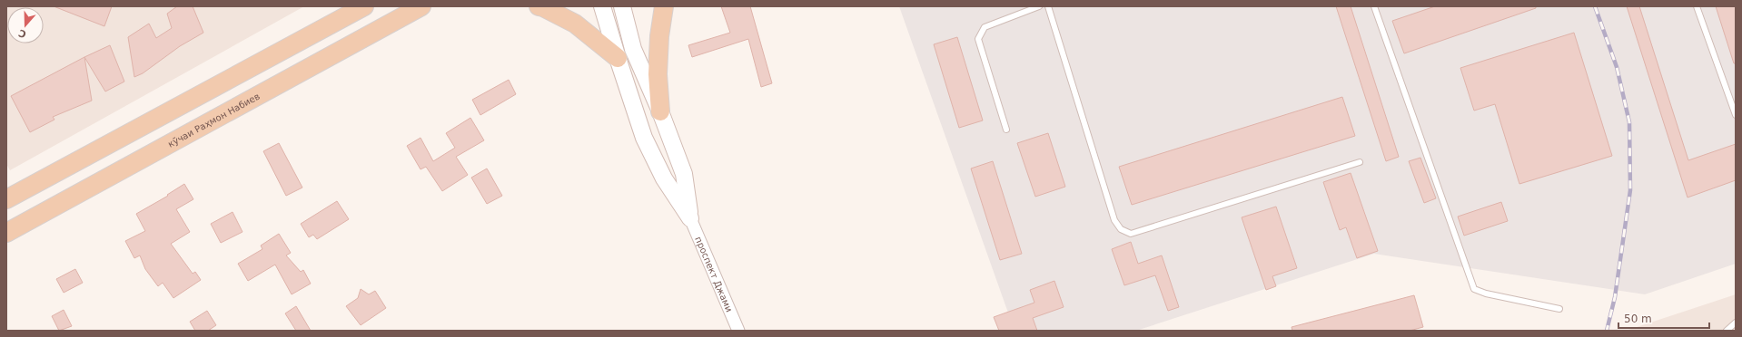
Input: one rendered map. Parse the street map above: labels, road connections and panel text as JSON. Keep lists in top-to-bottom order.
{
  "streets": {
    "main road": ["кӯчаи Раҳмон Набиев"],
    "street": ["проспект Джами"]
  },
  "scale_bar": "50 m",
  "north": "bottom"
}
